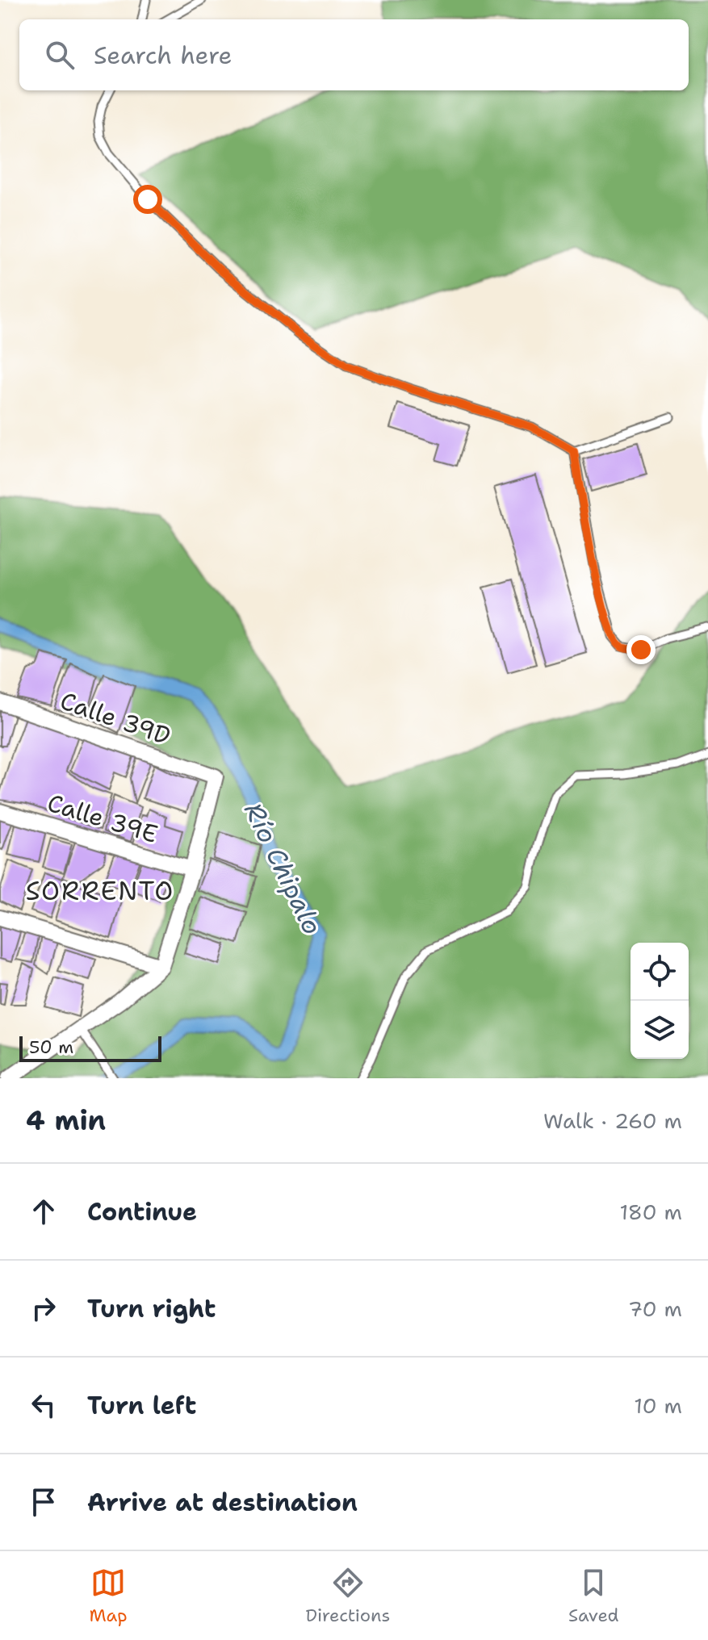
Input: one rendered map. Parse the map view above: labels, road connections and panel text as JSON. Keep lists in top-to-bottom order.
{
  "streets": {
    "street": ["Calle 39D", "Calle 39E"]
  },
  "crossings": [
    ["Calle 39D", "Calle 39E"]
  ],
  "districts": ["SORRENTO"],
  "water": ["Río Chipalo"],
  "scale_bar": "50 m",
  "page": {
    "search": "Search here",
    "scale": "50 m",
    "heading": ["4 min", "Walk · 260 m"],
    "list": [
      ["Continue", "180 m"],
      ["Turn right", "70 m"],
      ["Turn left", "10 m"],
      "Arrive at destination"
    ],
    "nav": ["Map", "Directions", "Saved"]
  }
}
